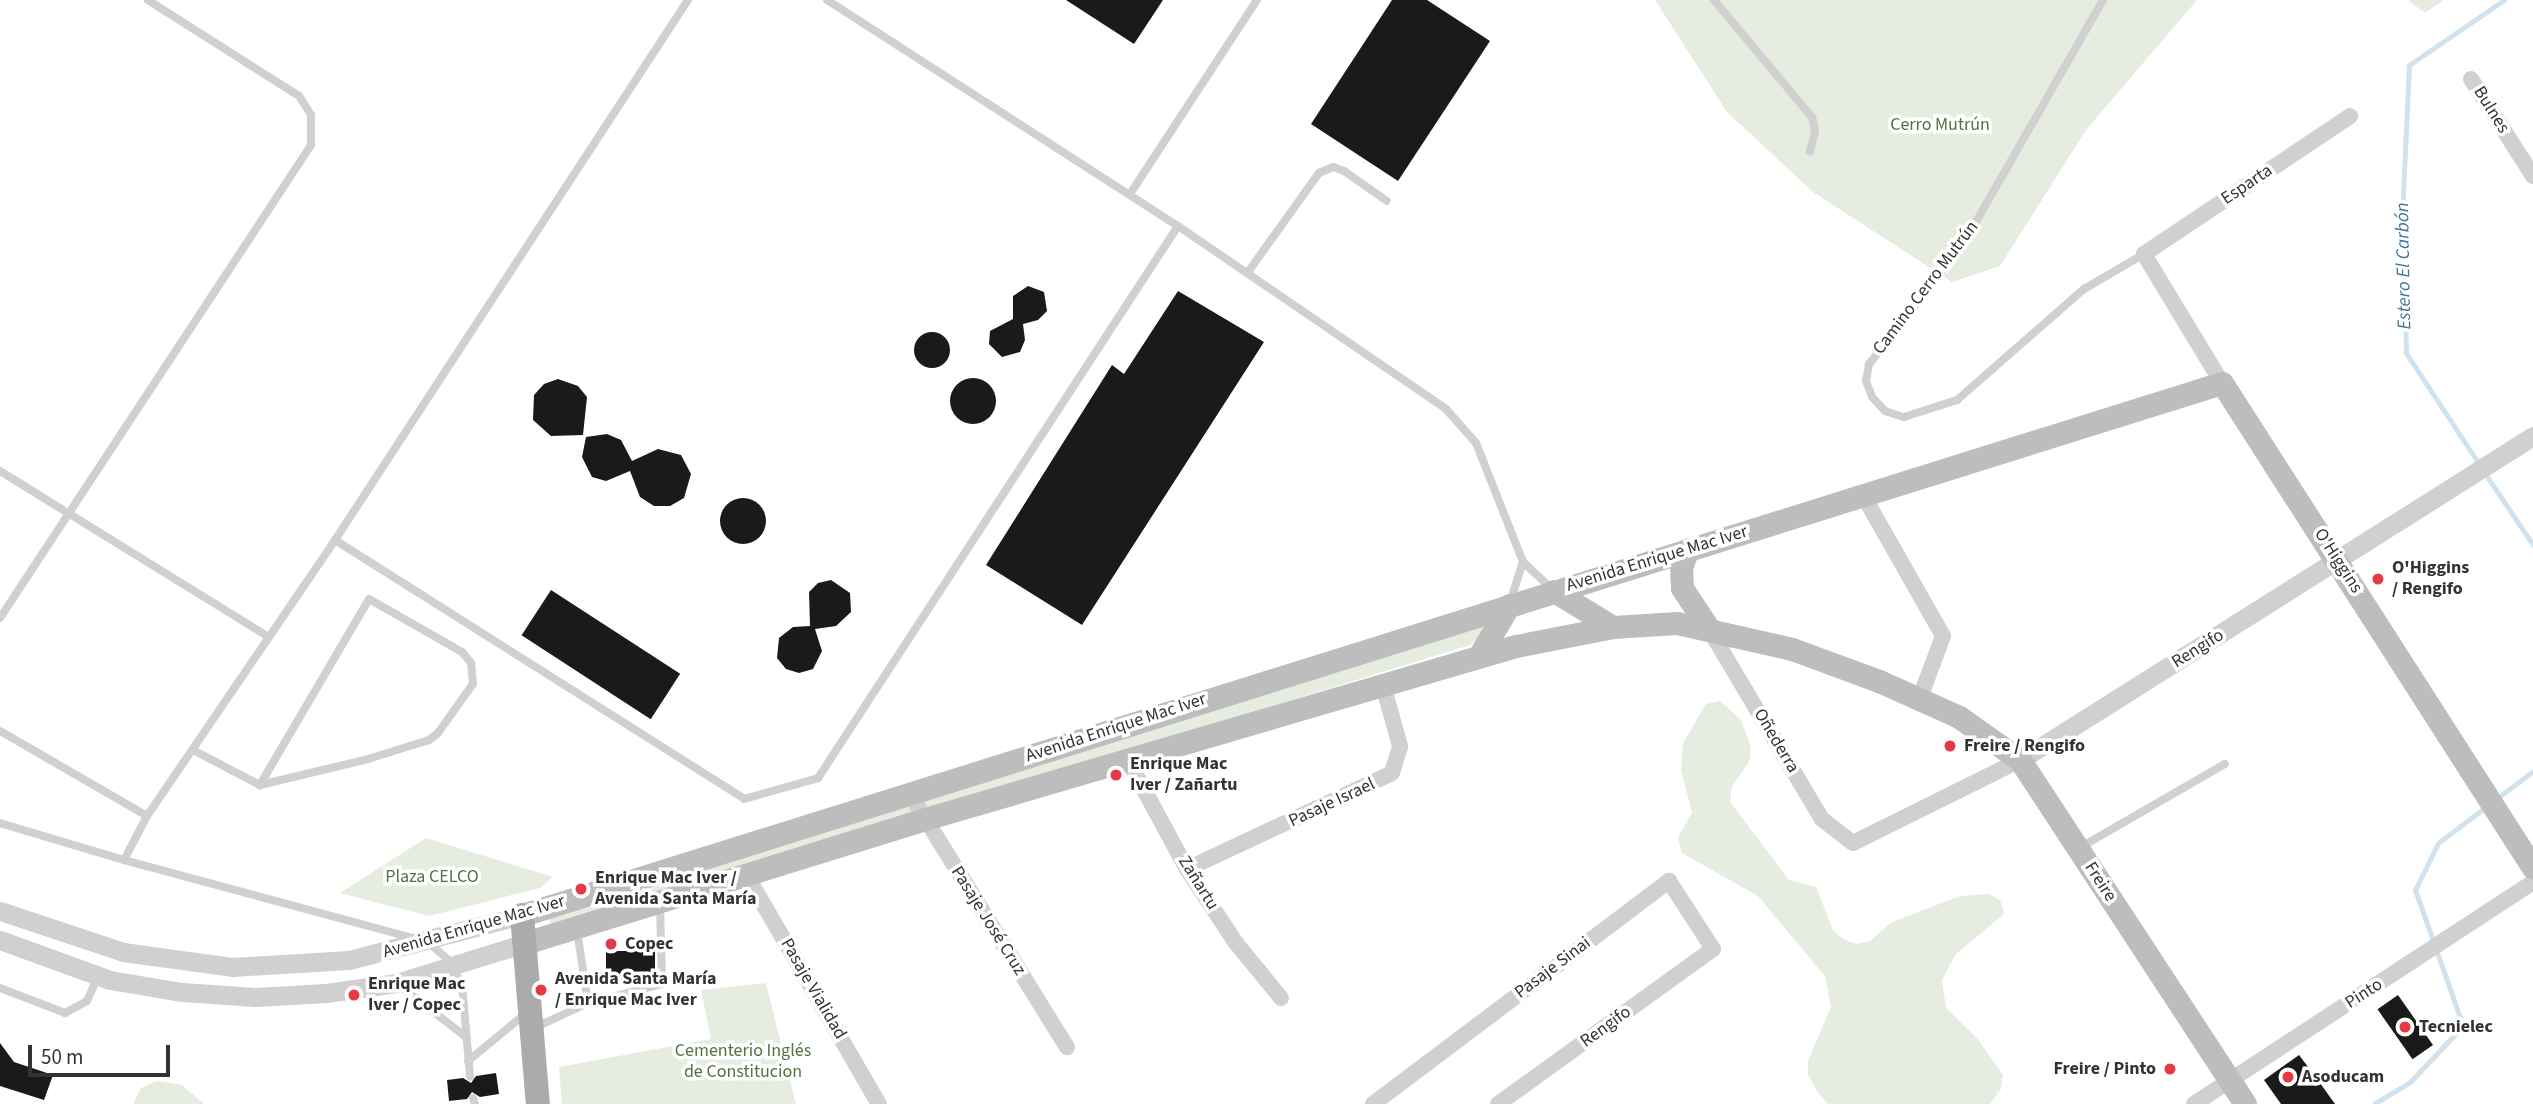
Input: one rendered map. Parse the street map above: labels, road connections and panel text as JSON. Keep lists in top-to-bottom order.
{
  "streets": {
    "main road": ["Avenida Enrique Mac Iver", "O'Higgins", "Freire"],
    "street": [
      "Bulnes",
      "Esparta",
      "Rengifo",
      "Oñederra",
      "Pasaje Israel",
      "Zañartu",
      "Pasaje José Cruz",
      "Pasaje Sinai",
      "Pasaje Vialidad",
      "Pinto"
    ],
    "lane": ["Camino Cerro Mutrún"]
  },
  "crossings": [
    ["Esparta", "Camino Cerro Mutrún"],
    ["Esparta", "O'Higgins"],
    ["Camino Cerro Mutrún", "O'Higgins"],
    ["Avenida Enrique Mac Iver", "O'Higgins"],
    ["Avenida Enrique Mac Iver", "Oñederra"],
    ["Avenida Enrique Mac Iver", "Pasaje Israel"],
    ["Avenida Enrique Mac Iver", "Freire"],
    ["Avenida Enrique Mac Iver", "Zañartu"],
    ["Avenida Enrique Mac Iver", "Pasaje José Cruz"],
    ["Avenida Enrique Mac Iver", "Pasaje Vialidad"],
    ["O'Higgins", "Rengifo"],
    ["Rengifo", "Oñederra"],
    ["Rengifo", "Freire"],
    ["Rengifo", "Pasaje Sinai"],
    ["Oñederra", "Freire"],
    ["Pasaje Israel", "Zañartu"],
    ["Freire", "Pinto"]
  ],
  "water": ["Estero El Carbón"],
  "parks": ["Cerro Mutrún", "Plaza CELCO", "Cementerio Inglés de Constitucion"],
  "places": [
    "O'Higgins / Rengifo",
    "Freire / Rengifo",
    "Enrique Mac Iver / Zañartu",
    "Enrique Mac Iver / Avenida Santa María",
    "Copec",
    "Avenida Santa María / Enrique Mac Iver",
    "Enrique Mac Iver / Copec",
    "Tecnielec",
    "Freire / Pinto",
    "Asoducam"
  ],
  "scale_bar": "50 m"
}
